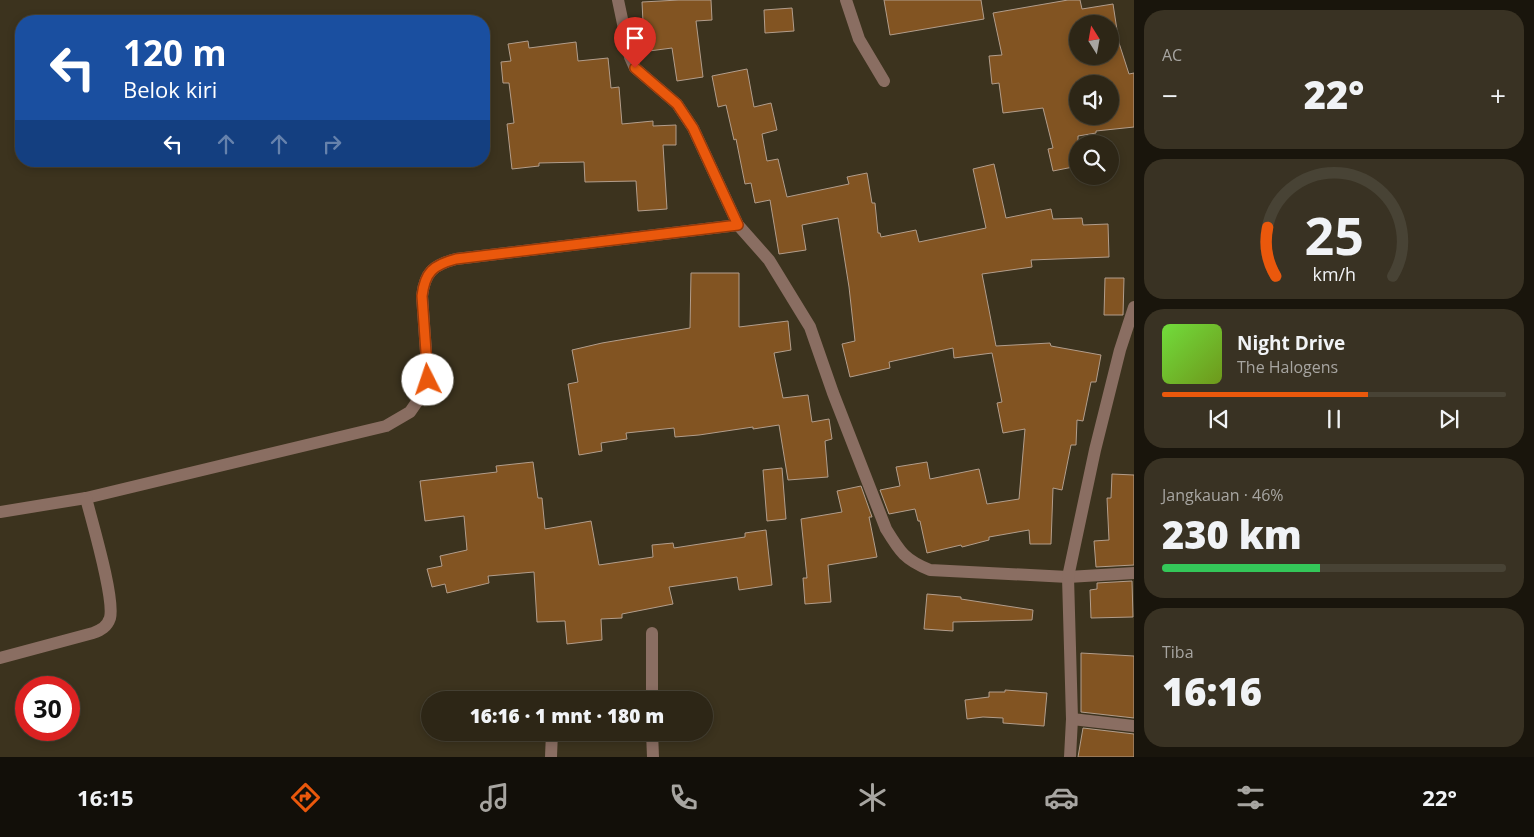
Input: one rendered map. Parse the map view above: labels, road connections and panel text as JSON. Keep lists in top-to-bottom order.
{
  "north": "top",
  "page": {
    "tile": [
      "AC",
      ["Jangkauan · 46%", "230 km"],
      ["Tiba", "16:16"]
    ],
    "turn": ["120 m", "Belok kiri"],
    "heat": ["−", "22°", "+"],
    "song": ["Night Drive", "The Halogens"],
    "limit": "30",
    "trip": "16:16 · 1 mnt · 180 m",
    "tabs": ["16:15", "22°"],
    "gauge": ["25", "km/h"]
  }
}
